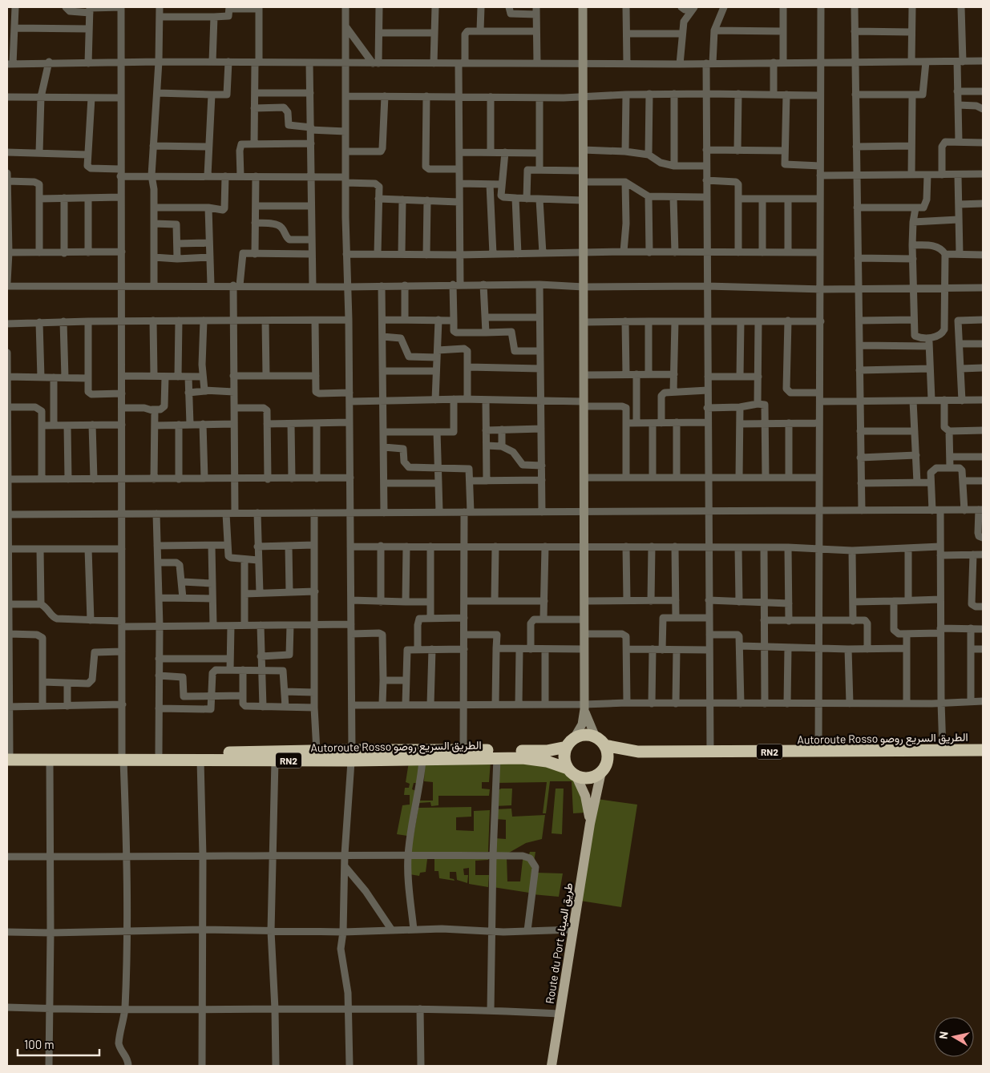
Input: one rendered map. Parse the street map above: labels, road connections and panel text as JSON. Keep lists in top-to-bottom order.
{
  "streets": {
    "highway": ["Autoroute Rosso الطريق السريع روصو", "RN2"],
    "main road": ["Route du Port طريق الميناء"]
  },
  "crossings": [
    ["Autoroute Rosso الطريق السريع روصو", "Route du Port طريق الميناء"]
  ],
  "scale_bar": "100 m",
  "north": "left"
}
